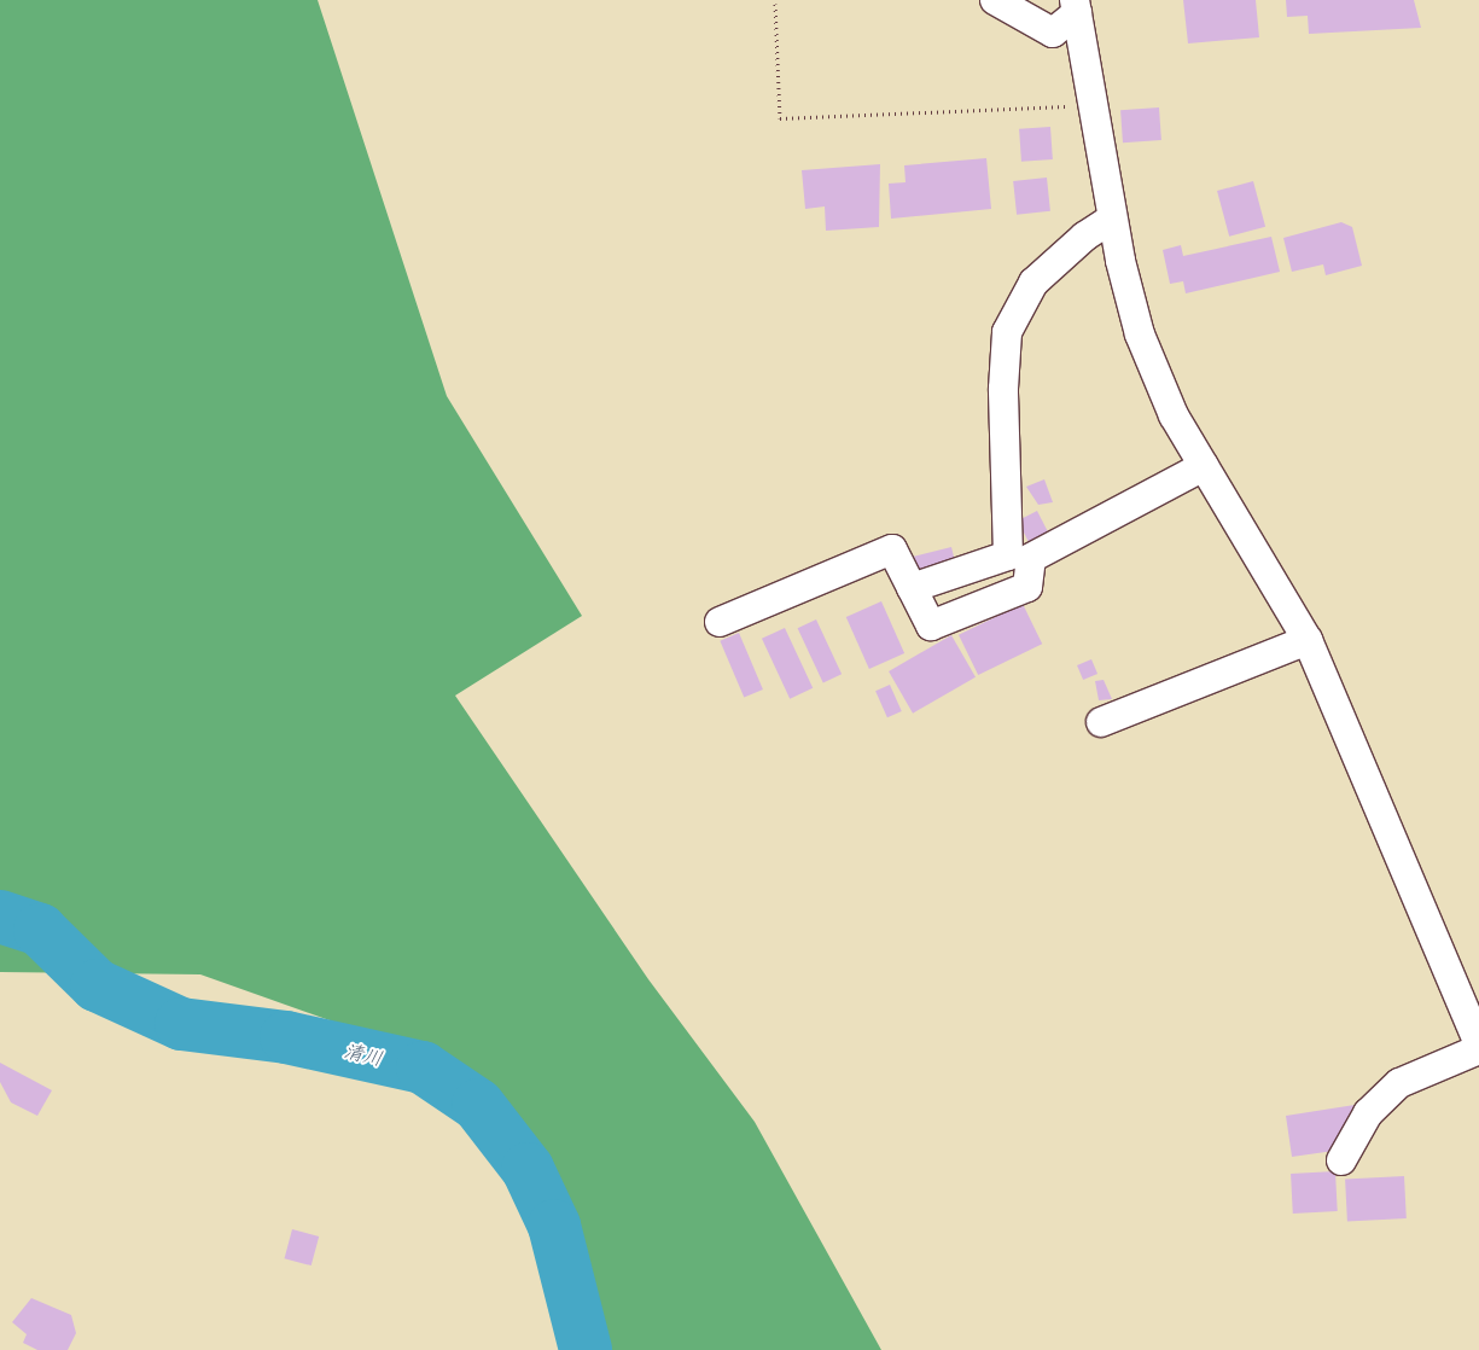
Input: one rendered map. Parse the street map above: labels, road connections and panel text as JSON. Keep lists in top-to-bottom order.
{
  "water": ["清川"]
}
